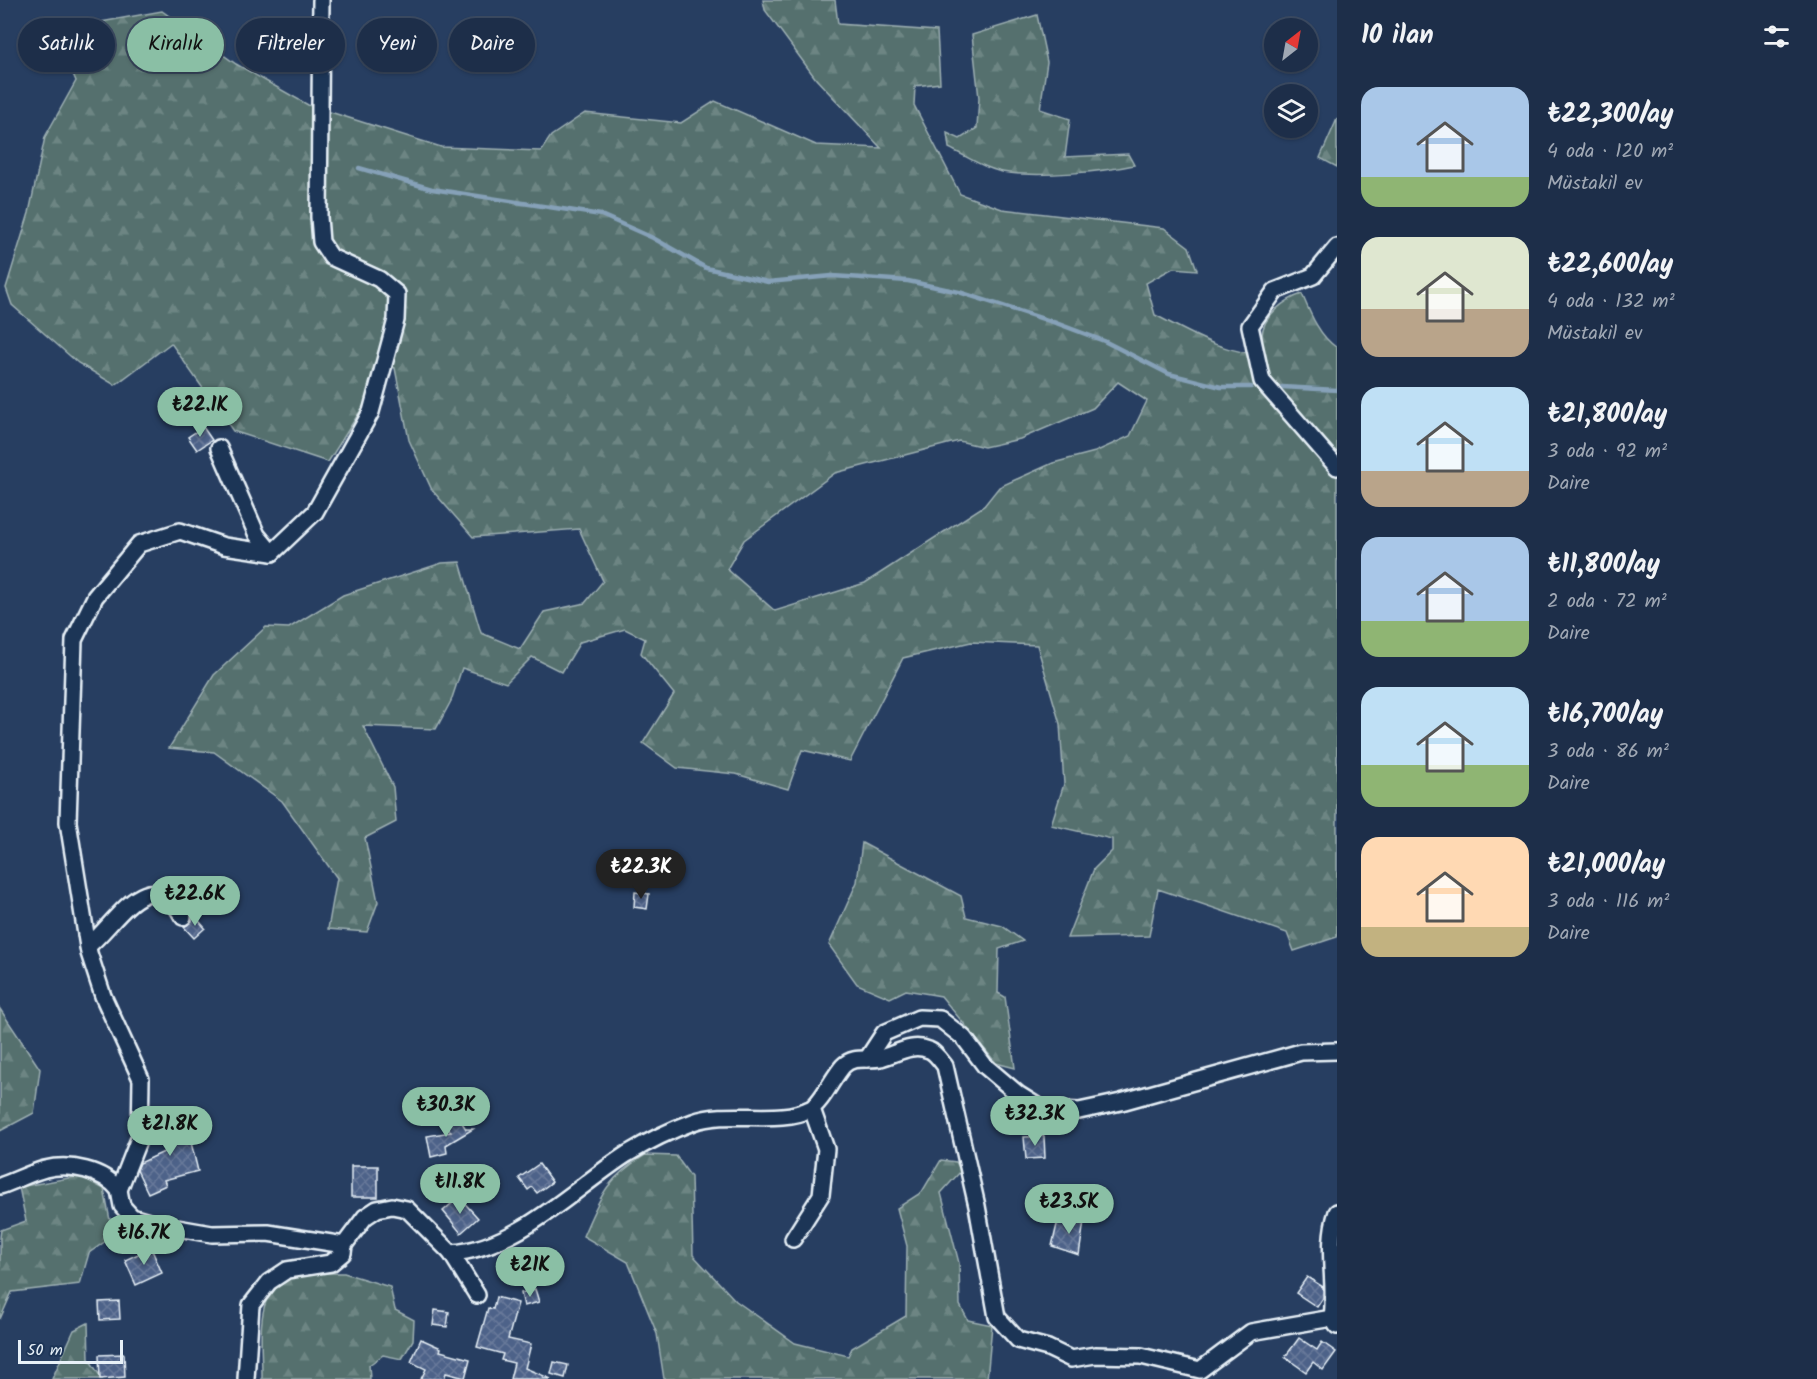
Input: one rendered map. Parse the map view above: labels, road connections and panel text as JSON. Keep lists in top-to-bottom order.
{
  "scale_bar": "50 m",
  "north": "top right",
  "page": {
    "heading": "10 ilan",
    "chip": [
      "Satılık",
      "Kiralık",
      "Filtreler",
      "Yeni",
      "Daire"
    ],
    "list": [
      {
        "name": "₺22,300/ay",
        "note": "4 oda · 120 m² · Müstakil ev"
      },
      {
        "name": "₺22,600/ay",
        "note": "4 oda · 132 m² · Müstakil ev"
      },
      {
        "name": "₺21,800/ay",
        "note": "3 oda · 92 m² · Daire"
      },
      {
        "name": "₺11,800/ay",
        "note": "2 oda · 72 m² · Daire"
      },
      {
        "name": "₺16,700/ay",
        "note": "3 oda · 86 m² · Daire"
      },
      {
        "name": "₺21,000/ay",
        "note": "3 oda · 116 m² · Daire"
      }
    ],
    "price": [
      "₺22.1K",
      "₺22.3K",
      "₺22.6K",
      "₺30.3K",
      "₺32.3K",
      "₺21.8K",
      "₺11.8K",
      "₺23.5K",
      "₺16.7K",
      "₺21K"
    ],
    "scale": "50 m"
  }
}
